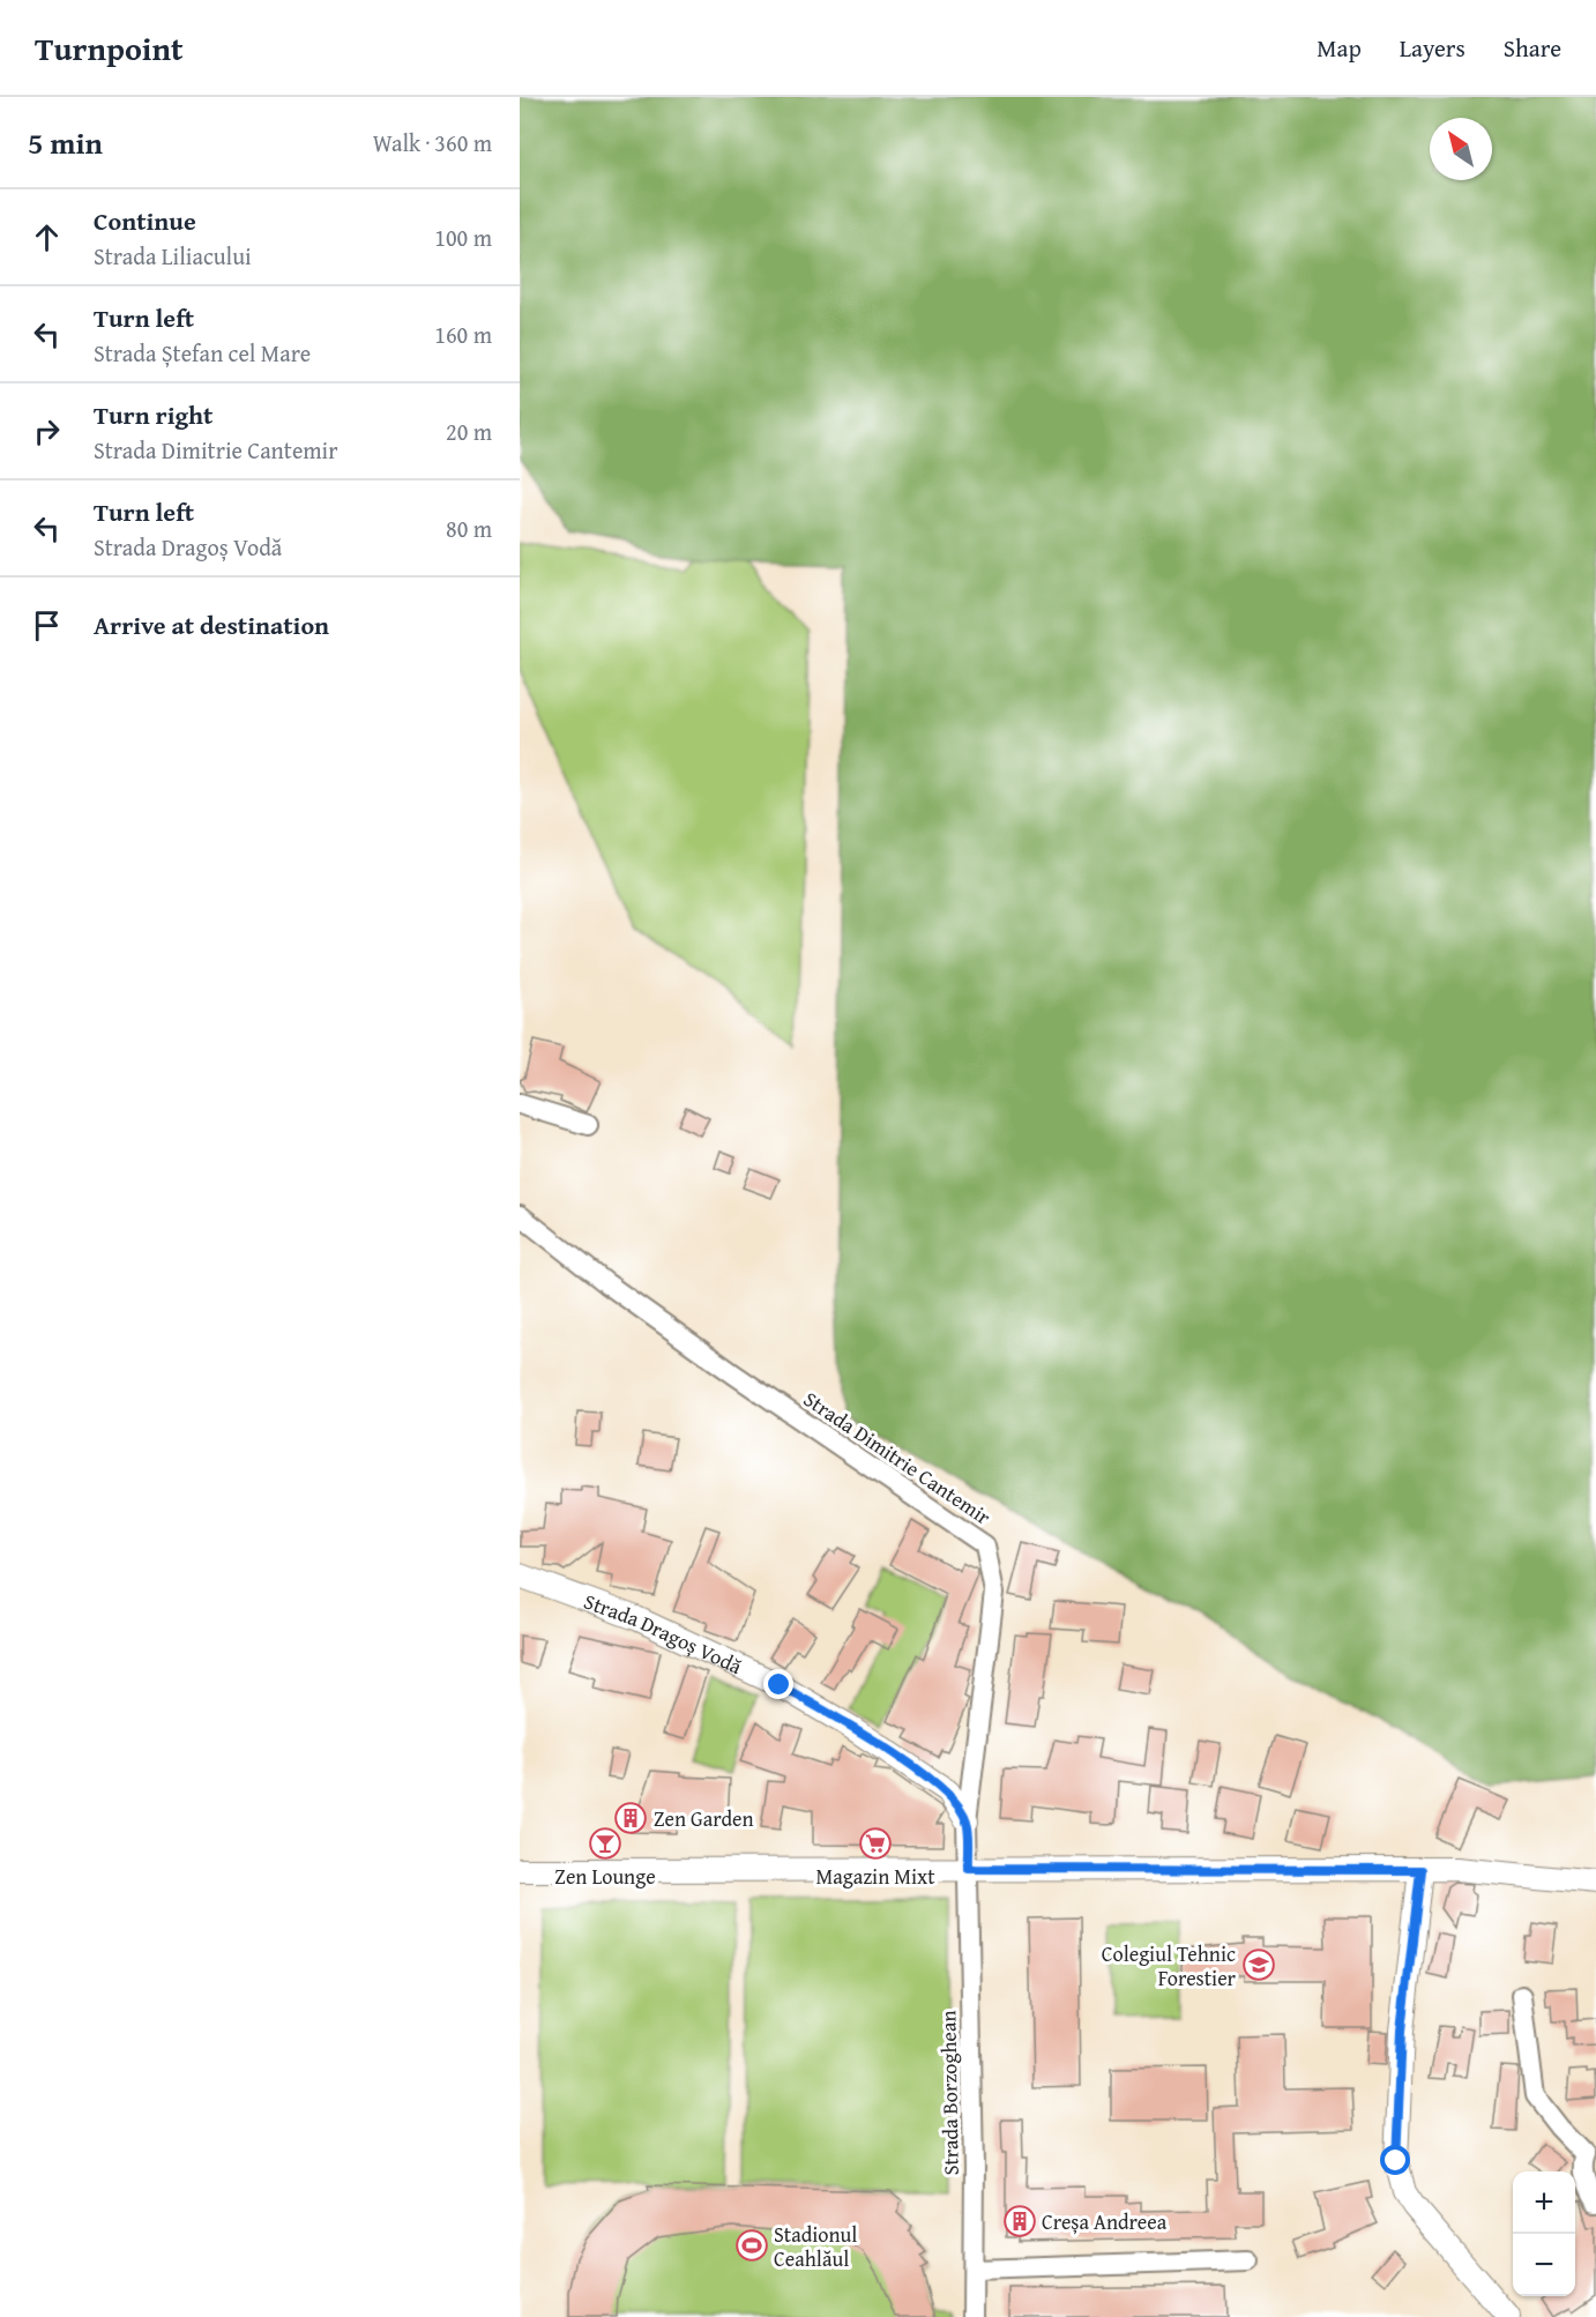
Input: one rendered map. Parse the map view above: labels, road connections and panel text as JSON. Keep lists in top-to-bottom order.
{
  "streets": {
    "street": ["Strada Dimitrie Cantemir", "Strada Dragoș Vodă", "Strada Borzoghean"]
  },
  "crossings": [
    ["Strada Dimitrie Cantemir", "Strada Dragoș Vodă"],
    ["Strada Dimitrie Cantemir", "Strada Borzoghean"]
  ],
  "places": {
    "building": ["Zen Garden", "Creșa Andreea"],
    "bar": ["Zen Lounge"],
    "supermarket": ["Magazin Mixt"],
    "school or university": ["Colegiul Tehnic Forestier"],
    "sports": ["Stadionul Ceahlăul"]
  },
  "north": "top left",
  "page": {
    "header": "Turnpoint",
    "nav": ["Map", "Layers", "Share"],
    "heading": ["5 min", "Walk · 360 m"],
    "list": [
      ["Continue", "Strada Liliacului", "100 m"],
      ["Turn left", "Strada Ștefan cel Mare", "160 m"],
      ["Turn right", "Strada Dimitrie Cantemir", "20 m"],
      ["Turn left", "Strada Dragoș Vodă", "80 m"],
      "Arrive at destination"
    ],
    "map_buttons": ["+", "−"]
  }
}
